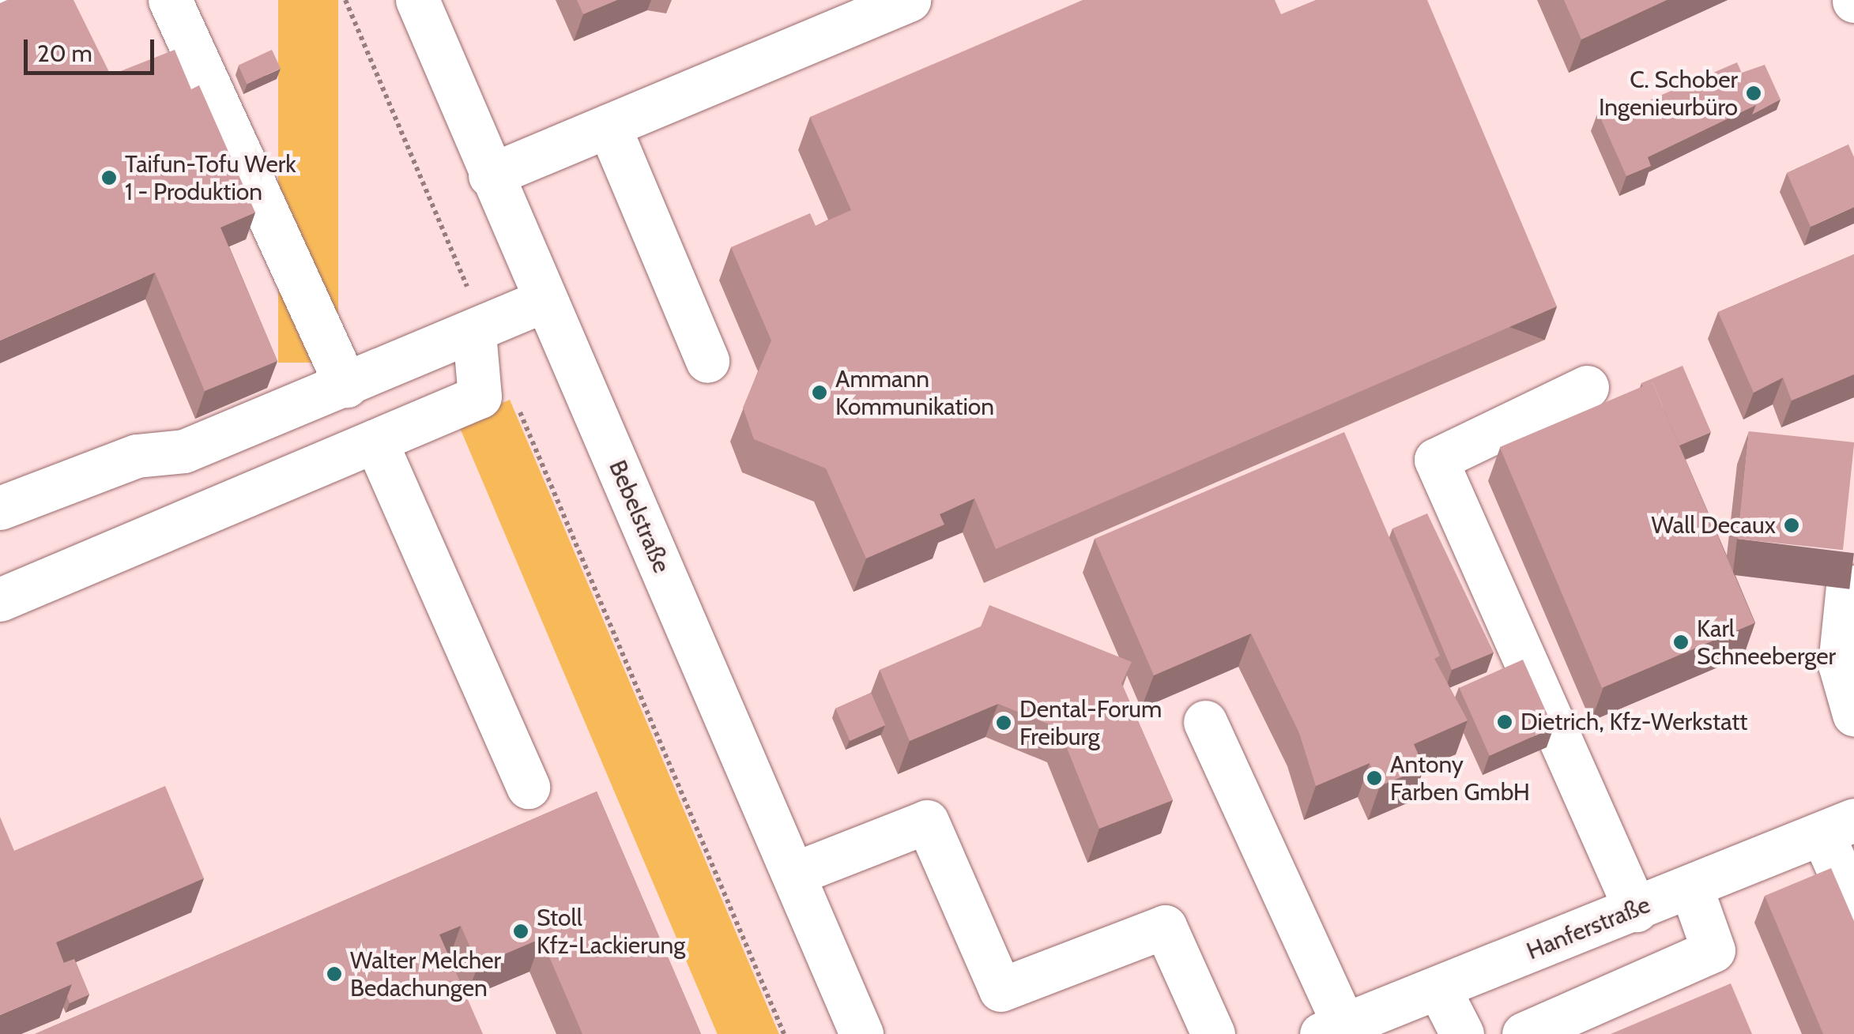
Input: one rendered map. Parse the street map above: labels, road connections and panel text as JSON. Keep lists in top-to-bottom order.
{
  "streets": {
    "street": ["Bebelstraße", "Hanferstraße"]
  },
  "places": [
    "C. Schober Ingenieurbüro",
    "Taifun-Tofu Werk 1 - Produktion",
    "Ammann Kommunikation",
    "Wall Decaux",
    "Karl Schneeberger",
    "Dietrich, Kfz-Werkstatt",
    "Dental-Forum Freiburg",
    "Antony Farben GmbH",
    "Stoll Kfz-Lackierung",
    "Walter Melcher Bedachungen"
  ],
  "scale_bar": "20 m"
}
